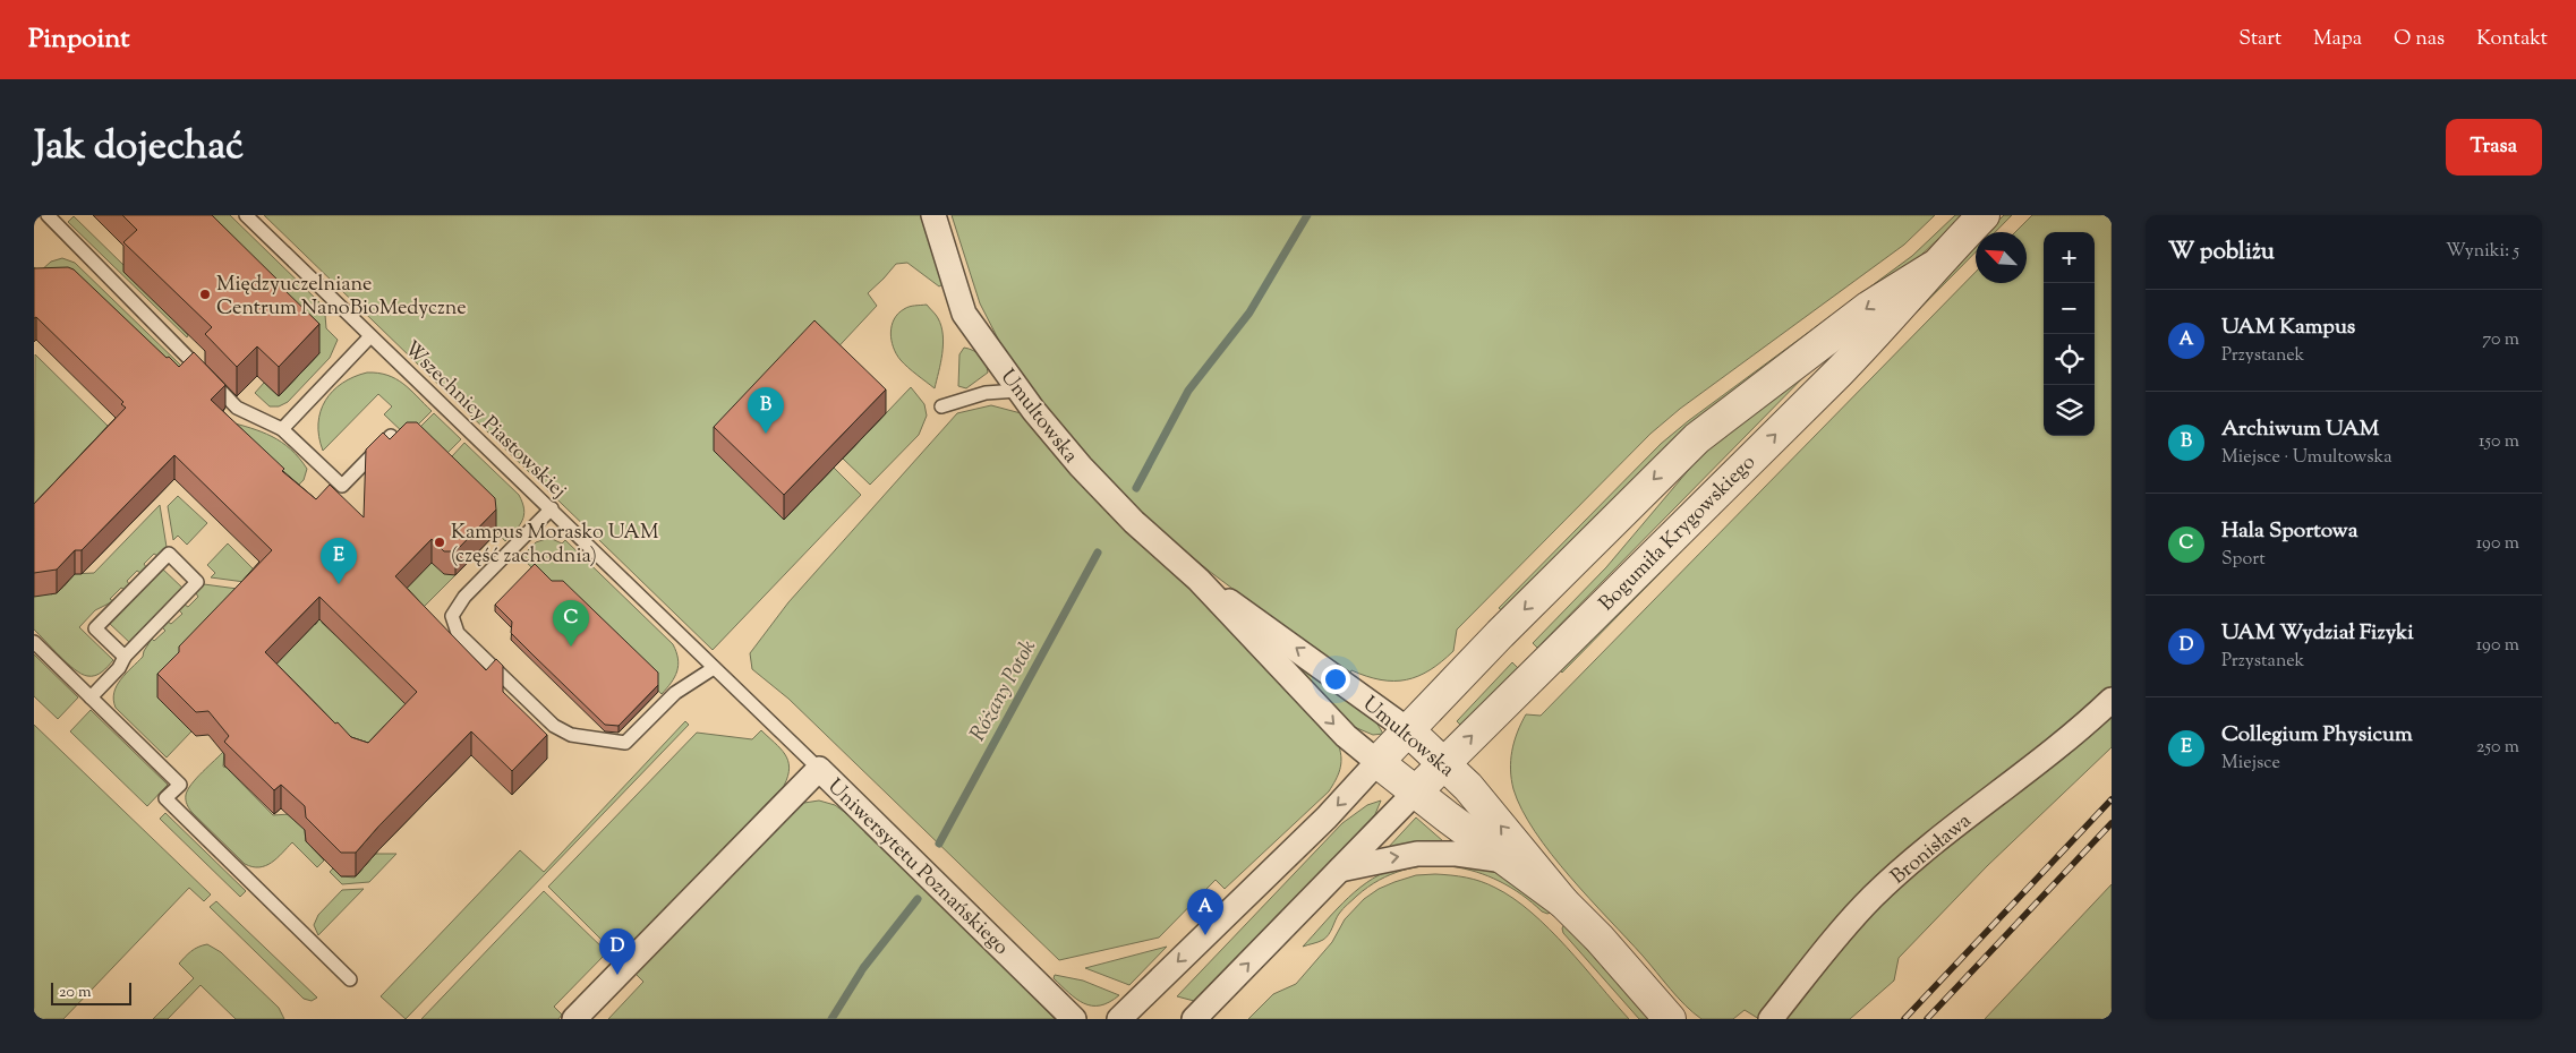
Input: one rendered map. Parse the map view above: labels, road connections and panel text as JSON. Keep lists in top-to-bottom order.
{
  "streets": {
    "street": [
      "Umultowska",
      "Bogumiła Krygowskiego",
      "Bronisława",
      "Uniwersytetu Poznańskiego"
    ],
    "lane": ["Wszechnicy Piastowskiej"]
  },
  "crossings": [
    ["Umultowska", "Bogumiła Krygowskiego"],
    ["Wszechnicy Piastowskiej", "Uniwersytetu Poznańskiego"]
  ],
  "water": ["Różany Potok"],
  "places": ["Międzyuczelniane Centrum NanoBioMedyczne", "Kampus Morasko UAM (część zachodnia)"],
  "scale_bar": "20 m",
  "north": "top left",
  "page": {
    "header": "Pinpoint",
    "nav": [
      "Start",
      "Mapa",
      "O nas",
      "Kontakt"
    ],
    "title": "Jak dojechać",
    "buttons": "Trasa",
    "heading": ["W pobliżu", "Wyniki: 5"],
    "map_buttons": ["+", "−"],
    "list": [
      {
        "mark": "A",
        "name": "UAM Kampus",
        "note": "Przystanek",
        "value": "70 m"
      },
      {
        "mark": "B",
        "name": "Archiwum UAM",
        "note": "Miejsce · Umultowska",
        "value": "150 m"
      },
      {
        "mark": "C",
        "name": "Hala Sportowa",
        "note": "Sport",
        "value": "190 m"
      },
      {
        "mark": "D",
        "name": "UAM Wydział Fizyki",
        "note": "Przystanek",
        "value": "190 m"
      },
      {
        "mark": "E",
        "name": "Collegium Physicum",
        "note": "Miejsce",
        "value": "250 m"
      }
    ],
    "pins": [
      "B",
      "E",
      "C",
      "A",
      "D"
    ],
    "scale": "20 m"
  }
}
